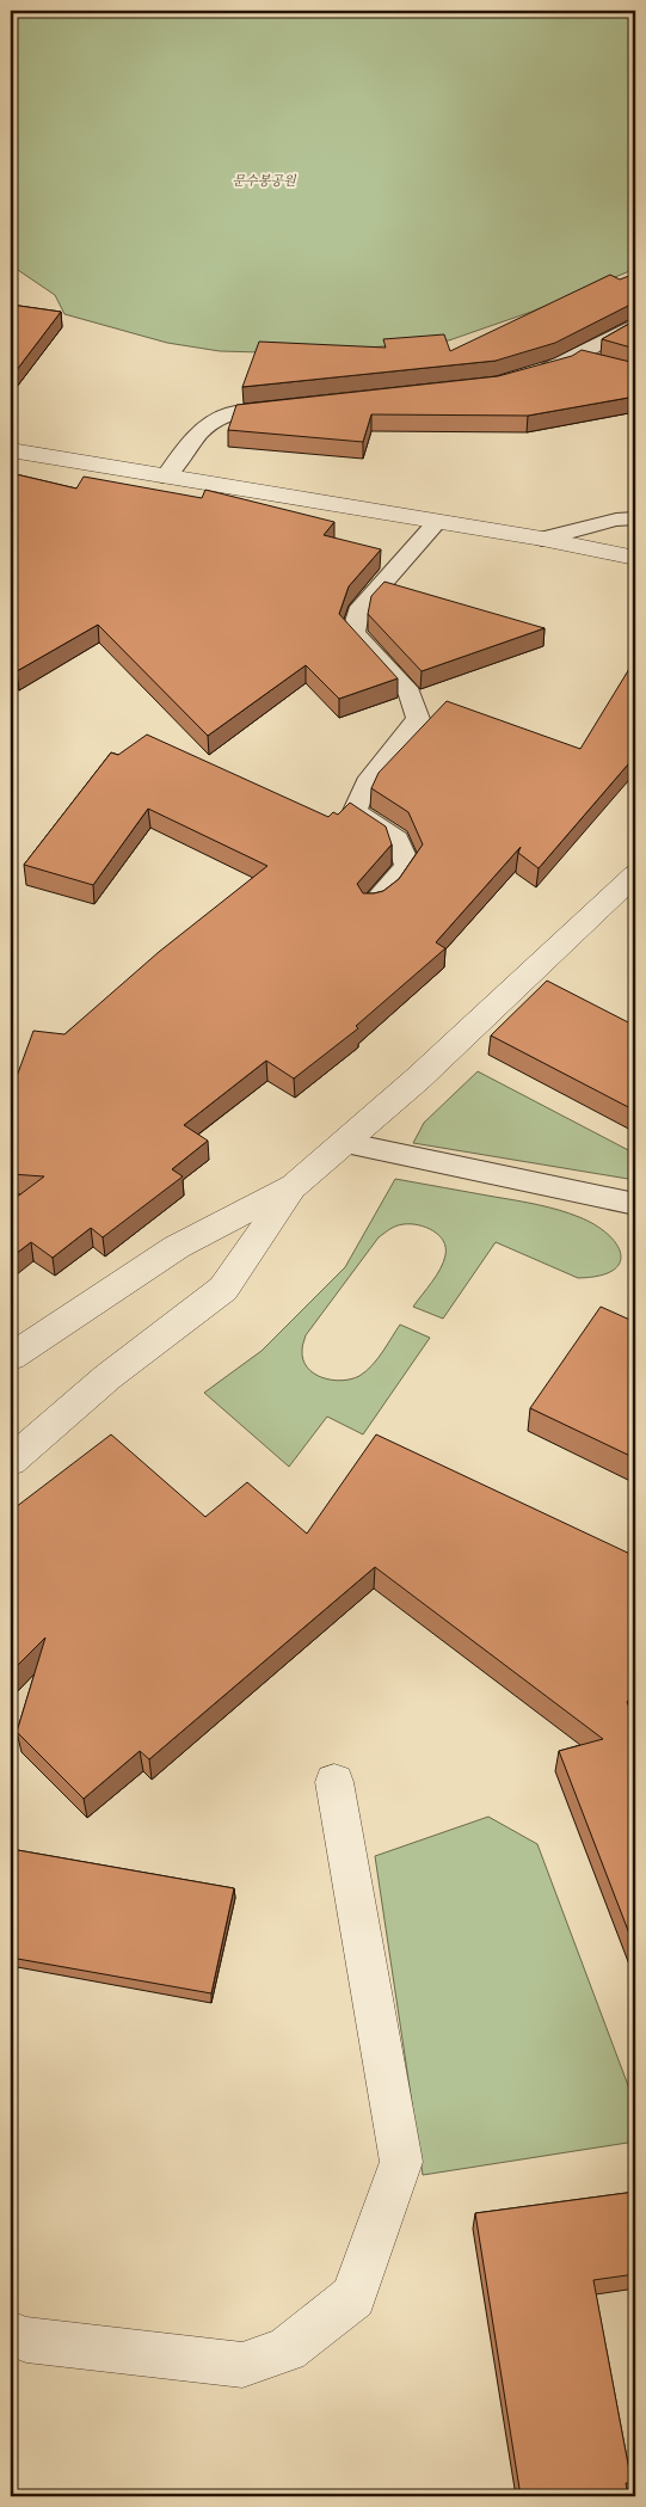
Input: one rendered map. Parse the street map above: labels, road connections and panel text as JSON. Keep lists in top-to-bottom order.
{
  "parks": ["문수봉공원"]
}
